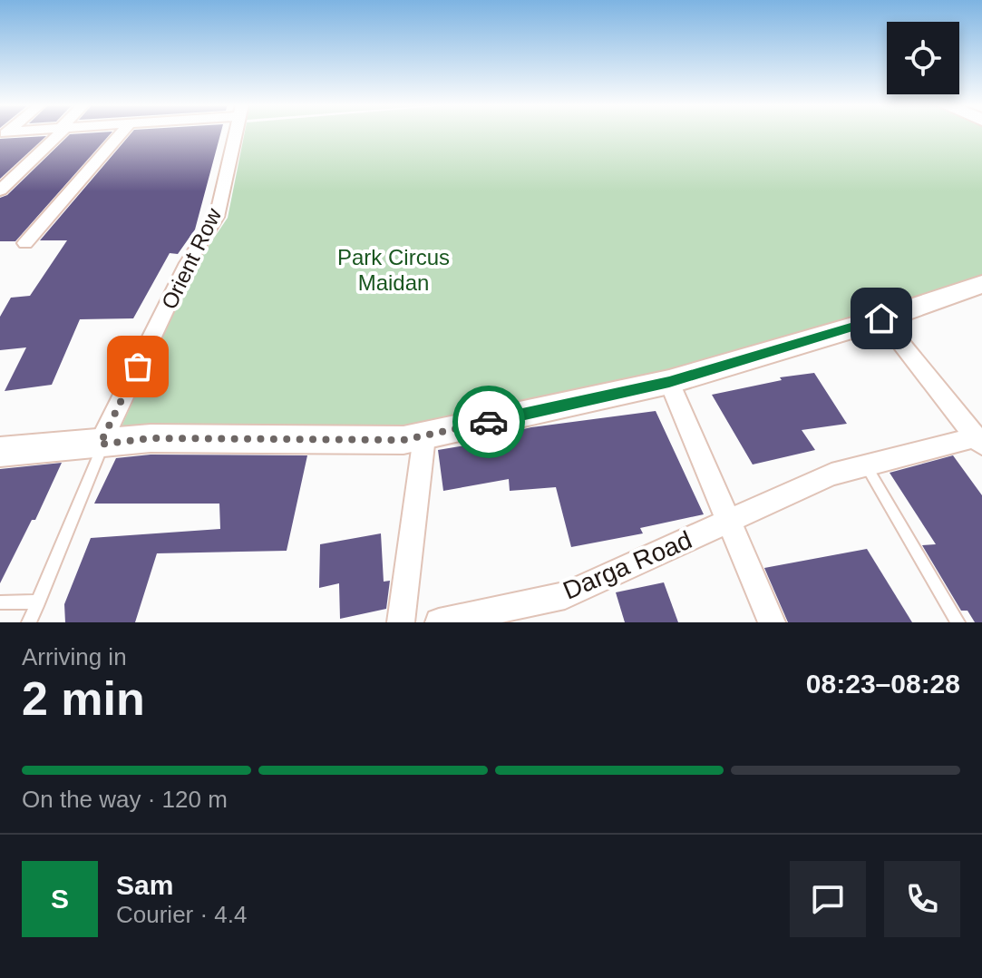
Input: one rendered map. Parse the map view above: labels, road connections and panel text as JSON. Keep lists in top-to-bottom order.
{
  "streets": {
    "street": ["Orient Row", "Darga Road"]
  },
  "parks": ["Park Circus Maidan"],
  "page": {
    "heading": ["2 min", "Arriving in", "08:23–08:28"],
    "panel": ["Sam", "Courier · 4.4"],
    "bar": "On the way · 120 m",
    "round": "S"
  }
}
